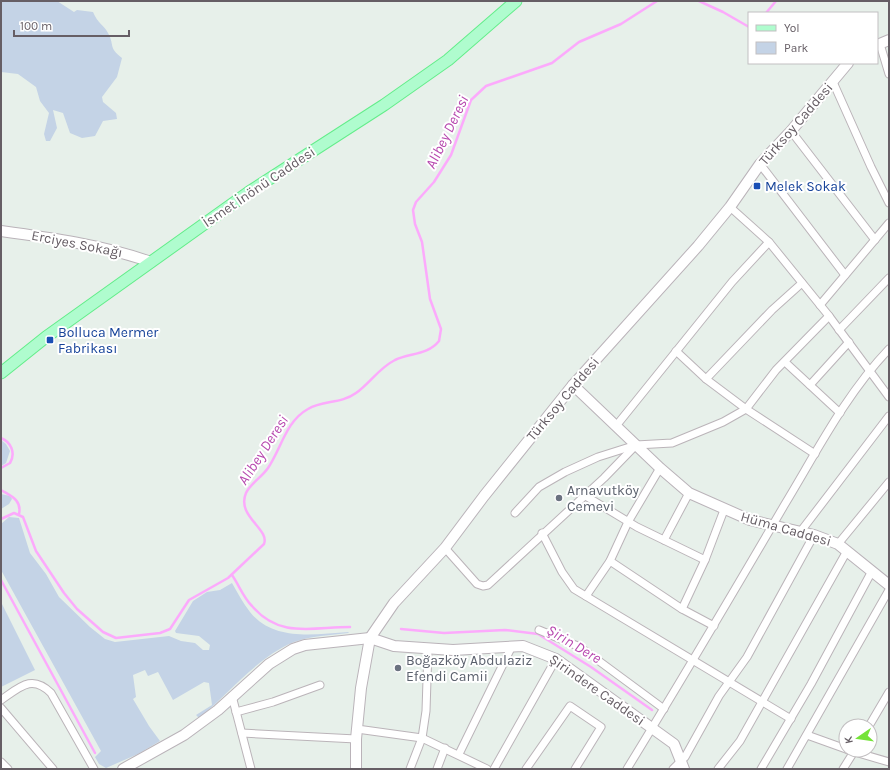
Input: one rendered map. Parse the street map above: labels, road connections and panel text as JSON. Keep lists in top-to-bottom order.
{
  "streets": {
    "main road": ["İsmet İnönü Caddesi"],
    "street": [
      "Türksoy Caddesi",
      "Erciyes Sokağı",
      "Hüma Caddesi",
      "Şirindere Caddesi"
    ]
  },
  "crossings": [
    ["Türksoy Caddesi", "Hüma Caddesi"],
    ["Türksoy Caddesi", "Şirindere Caddesi"],
    ["İsmet İnönü Caddesi", "Erciyes Sokağı"]
  ],
  "water": ["Alibey Deresi", "Şirin Dere"],
  "places": {
    "transit": ["Melek Sokak", "Bolluca Mermer Fabrikası"],
    "other": ["Arnavutköy Cemevi", "Boğazköy Abdulaziz Efendi Camii"]
  },
  "legend": ["Yol", "Park"],
  "scale_bar": "100 m",
  "north": "left"
}
